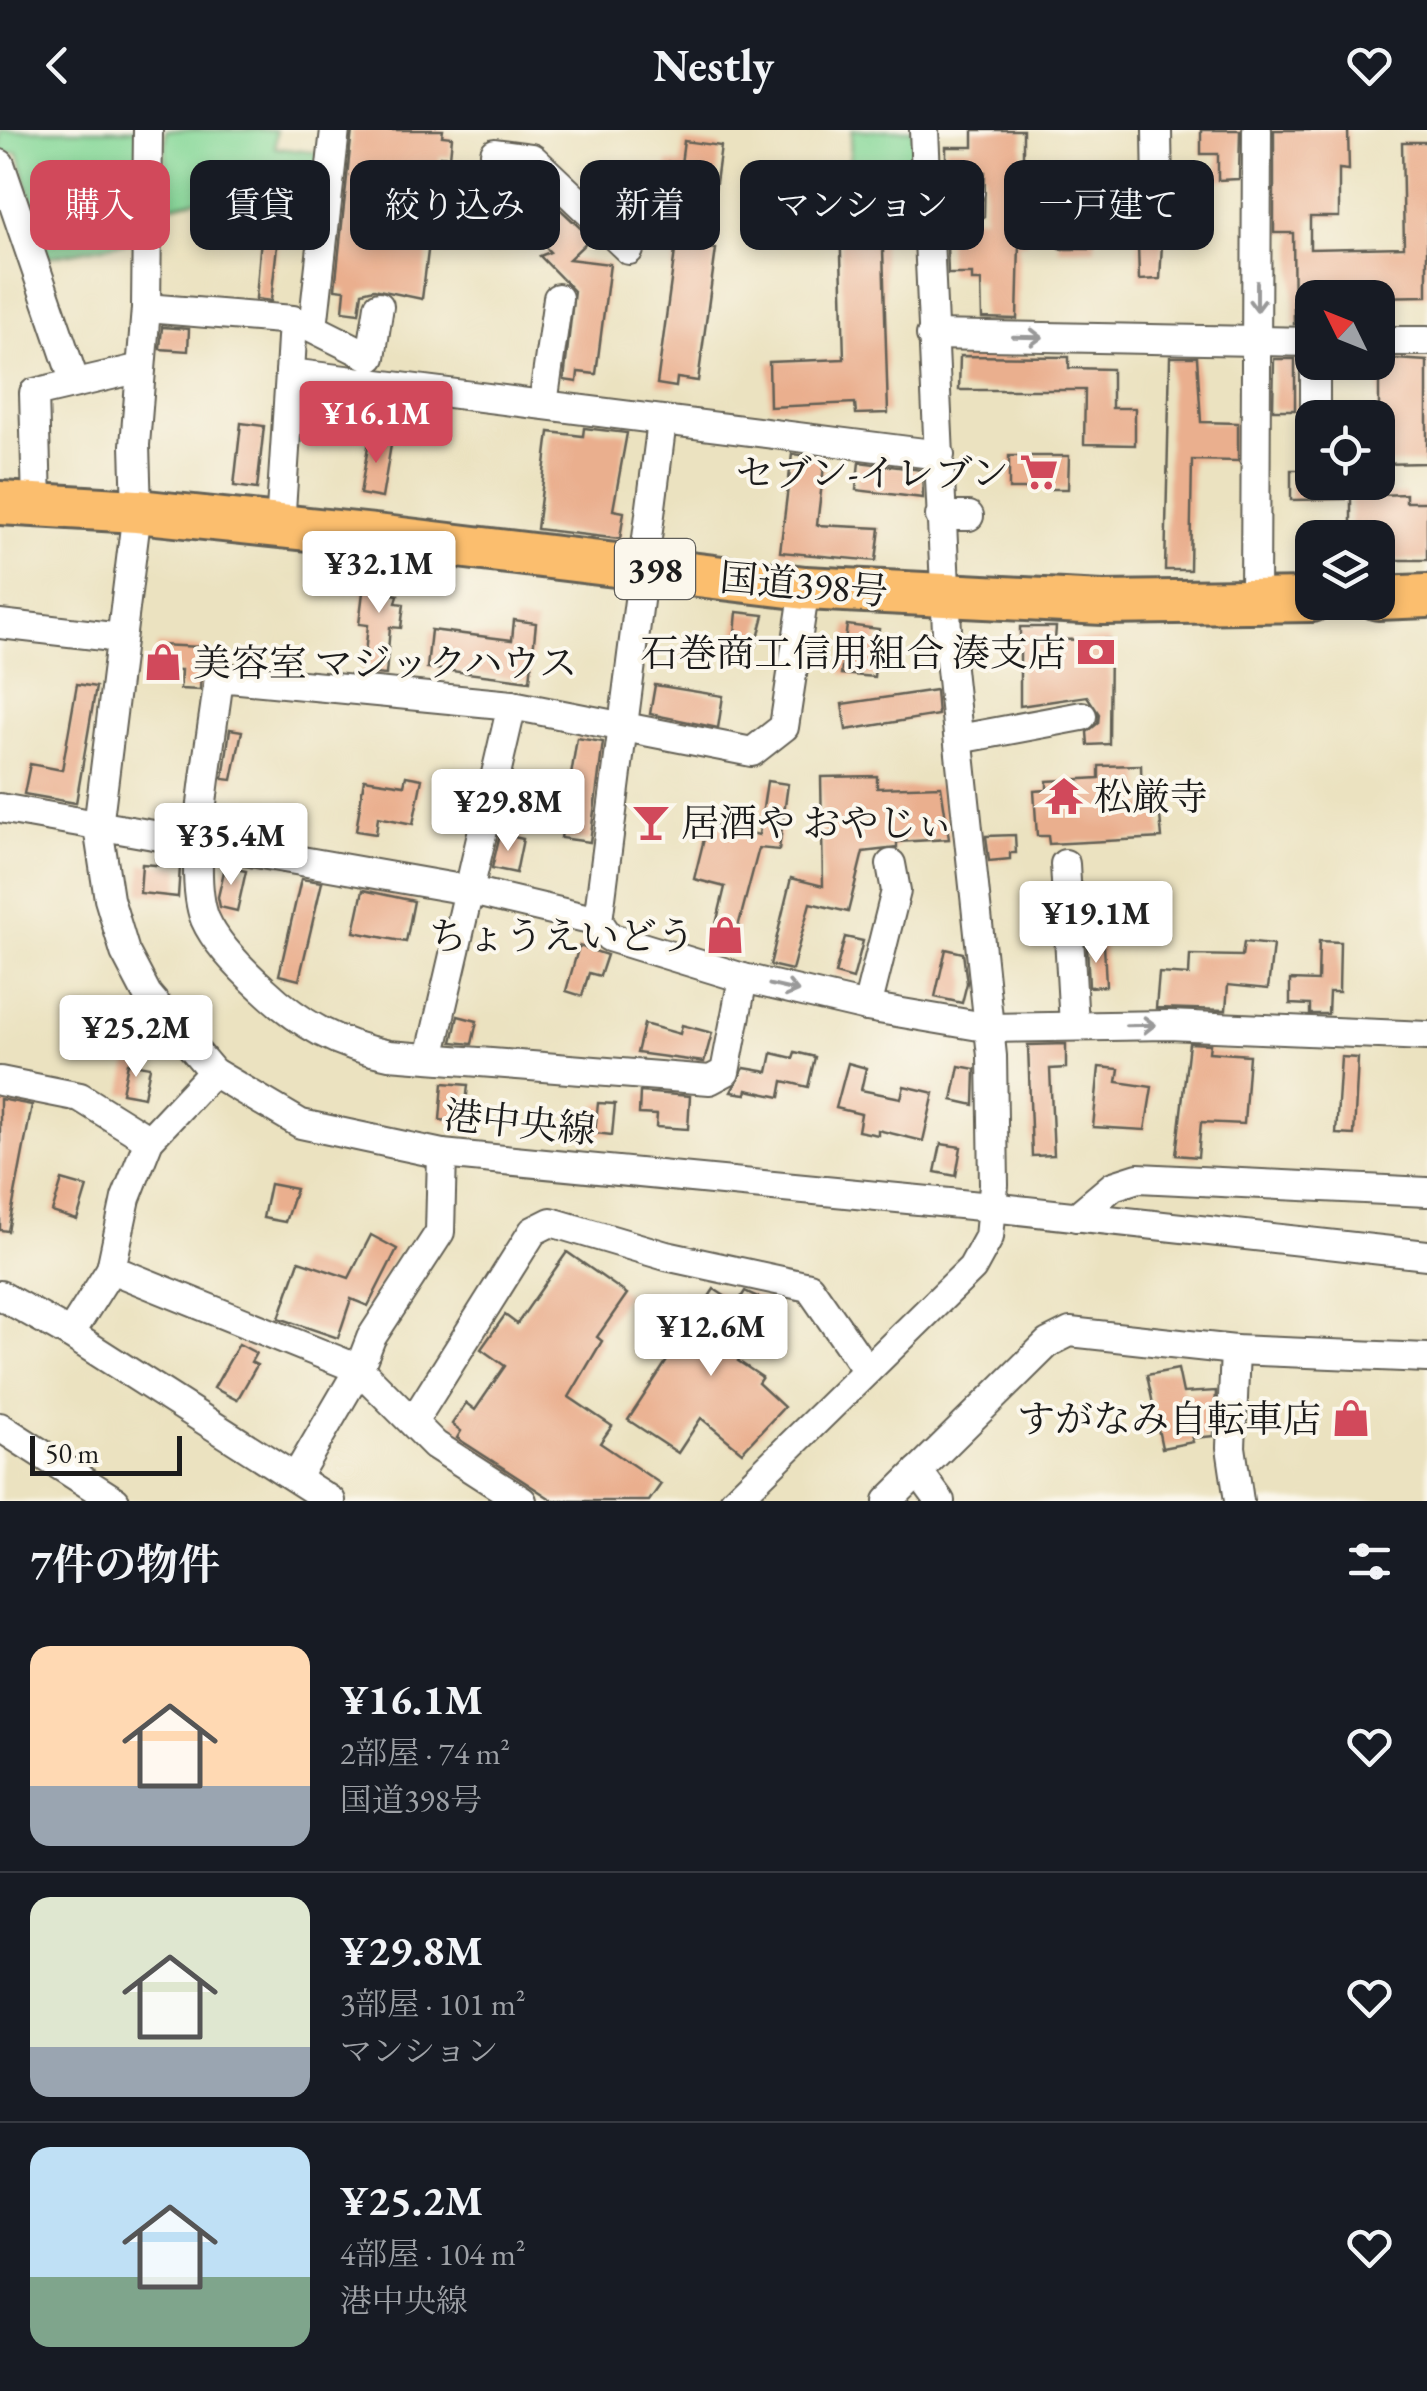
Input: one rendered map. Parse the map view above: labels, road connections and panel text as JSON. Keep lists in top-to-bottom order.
{
  "streets": {
    "highway": ["398", "国道398号"],
    "street": ["港中央線"]
  },
  "crossings": [
    ["国道398号", "港中央線"]
  ],
  "places": {
    "supermarket": ["セブン-イレブン"],
    "bank": ["石巻商工信用組合 湊支店"],
    "shop": ["美容室 マジックハウス", "ちょうえいどう", "すがなみ自転車店"],
    "temple": ["松厳寺"],
    "bar": ["居酒や おやじぃ"]
  },
  "scale_bar": "50 m",
  "north": "top left",
  "page": {
    "header": "Nestly",
    "chip": [
      "購入",
      "賃貸",
      "絞り込み",
      "新着",
      "マンション",
      "一戸建て"
    ],
    "price": [
      "¥16.1M",
      "¥32.1M",
      "¥29.8M",
      "¥35.4M",
      "¥19.1M",
      "¥25.2M",
      "¥12.6M"
    ],
    "scale": "50 m",
    "heading": "7件の物件",
    "list": [
      {
        "name": "¥16.1M",
        "note": "2部屋 · 74 m² · 国道398号"
      },
      {
        "name": "¥29.8M",
        "note": "3部屋 · 101 m² · マンション"
      },
      {
        "name": "¥25.2M",
        "note": "4部屋 · 104 m² · 港中央線"
      }
    ]
  }
}
